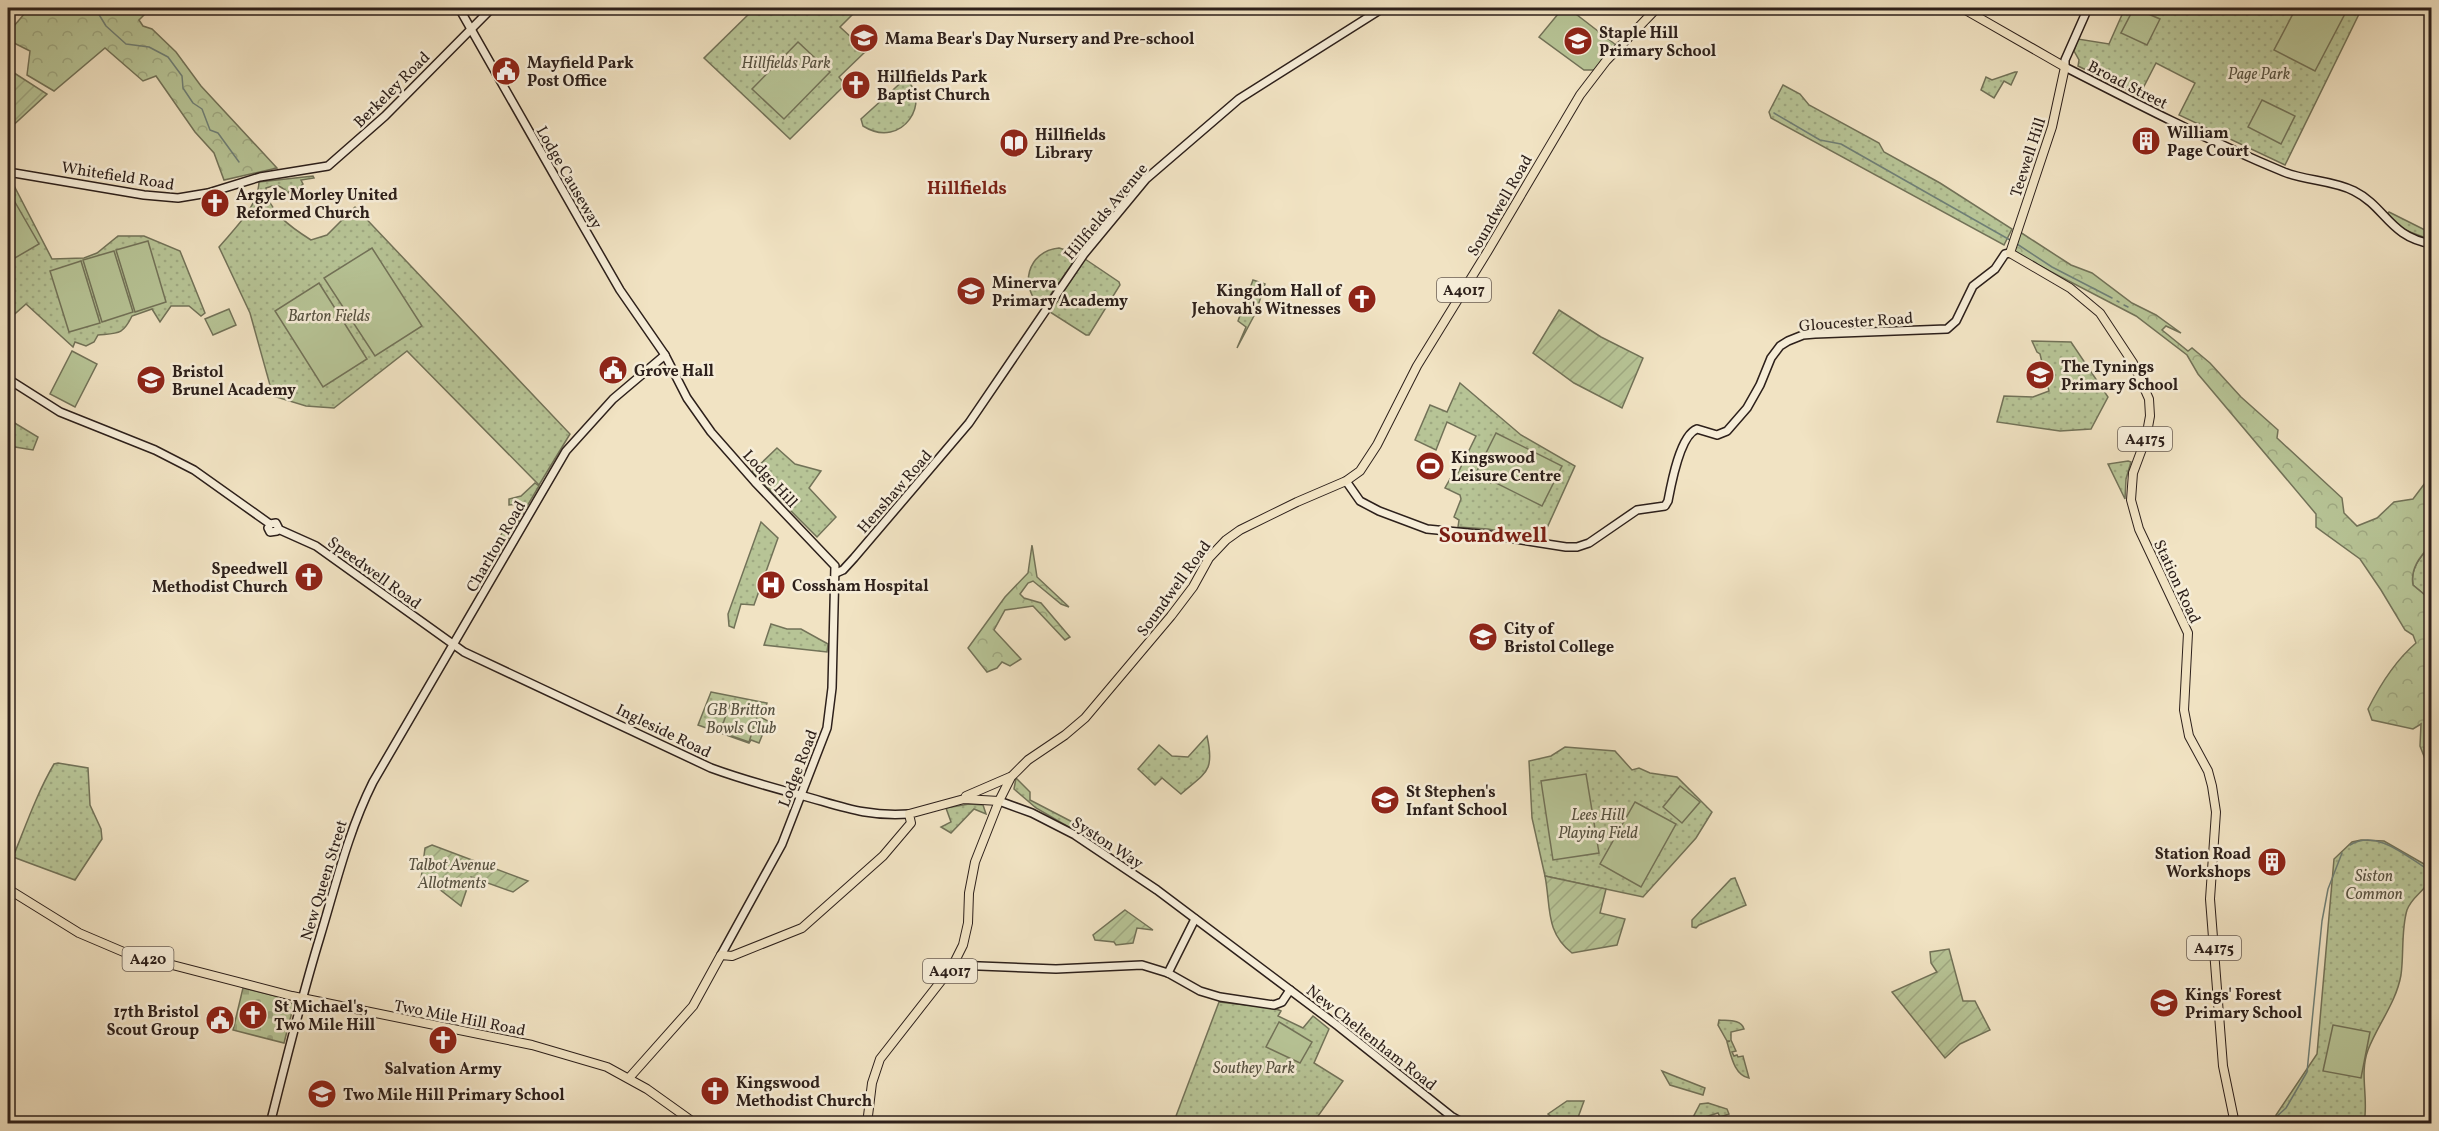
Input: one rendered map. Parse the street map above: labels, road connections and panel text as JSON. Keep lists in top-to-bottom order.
{
  "streets": {
    "main road": [
      "Broad Street",
      "Teewell Hill",
      "Soundwell Road",
      "A4017",
      "A4175",
      "Station Road",
      "A420",
      "Two Mile Hill Road"
    ],
    "street": [
      "Berkeley Road",
      "Whitefield Road",
      "Lodge Causeway",
      "Hillfields Avenue",
      "Gloucester Road",
      "Lodge Hill",
      "Henshaw Road",
      "Charlton Road",
      "Speedwell Road",
      "Ingleside Road",
      "Lodge Road",
      "Syston Way",
      "New Queen Street",
      "New Cheltenham Road"
    ]
  },
  "crossings": [
    ["Broad Street", "Teewell Hill"],
    ["Berkeley Road", "Whitefield Road"],
    ["Berkeley Road", "Lodge Causeway"],
    ["Teewell Hill", "Gloucester Road"],
    ["Teewell Hill", "Station Road"],
    ["Lodge Causeway", "Lodge Hill"],
    ["Lodge Causeway", "Charlton Road"],
    ["Soundwell Road", "A4017"],
    ["Soundwell Road", "Gloucester Road"],
    ["Soundwell Road", "Syston Way"],
    ["Hillfields Avenue", "Henshaw Road"],
    ["A4017", "Syston Way"],
    ["A4017", "New Cheltenham Road"],
    ["Gloucester Road", "Station Road"],
    ["Lodge Hill", "Henshaw Road"],
    ["Lodge Hill", "Lodge Road"],
    ["Henshaw Road", "Lodge Road"],
    ["Charlton Road", "Speedwell Road"],
    ["Charlton Road", "Ingleside Road"],
    ["Charlton Road", "New Queen Street"],
    ["Speedwell Road", "Ingleside Road"],
    ["Ingleside Road", "Lodge Road"],
    ["Syston Way", "New Cheltenham Road"],
    ["New Queen Street", "Two Mile Hill Road"]
  ],
  "districts": ["Hillfields", "Soundwell"],
  "parks": [
    "Hillfields Park",
    "Page Park",
    "Barton Fields",
    "GB Britton Bowls Club",
    "Lees Hill Playing Field",
    "Talbot Avenue Allotments",
    "Siston Common",
    "Southey Park"
  ],
  "places": {
    "school or university": [
      "Mama Bear's Day Nursery and Pre-school",
      "Staple Hill Primary School",
      "Minerva Primary Academy",
      "The Tynings Primary School",
      "Bristol Brunel Academy",
      "City of Bristol College",
      "St Stephen's Infant School",
      "Kings' Forest Primary School",
      "Two Mile Hill Primary School"
    ],
    "public building": ["Mayfield Park Post Office", "Grove Hall", "17th Bristol Scout Group"],
    "church": [
      "Hillfields Park Baptist Church",
      "Argyle Morley United Reformed Church",
      "Kingdom Hall of Jehovah's Witnesses",
      "Speedwell Methodist Church",
      "St Michael's, Two Mile Hill",
      "Salvation Army",
      "Kingswood Methodist Church"
    ],
    "building": ["William Page Court", "Station Road Workshops"],
    "library": ["Hillfields Library"],
    "sports": ["Kingswood Leisure Centre"],
    "hospital": ["Cossham Hospital"]
  }
}
